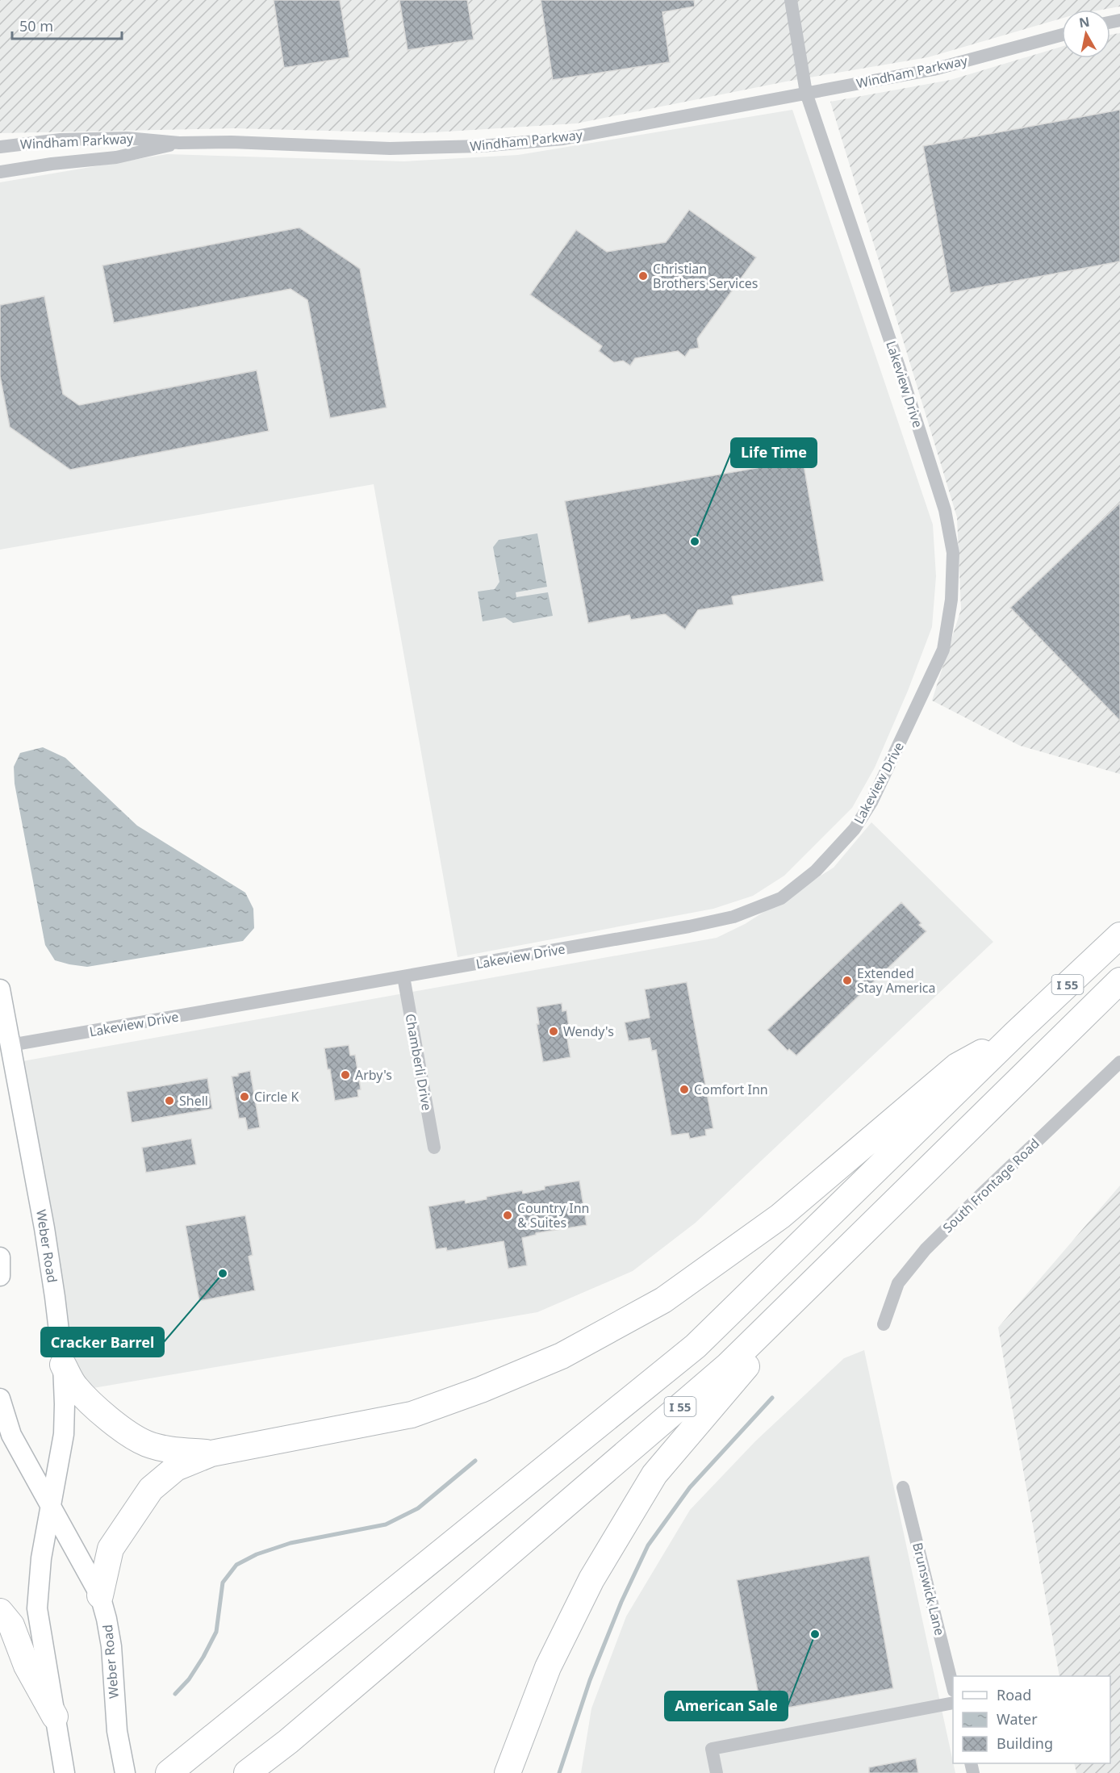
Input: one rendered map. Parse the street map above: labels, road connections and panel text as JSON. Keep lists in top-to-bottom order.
{
  "streets": {
    "highway": ["I 55"],
    "main road": ["Weber Road"],
    "street": [
      "Windham Parkway",
      "Lakeview Drive",
      "Chamberli Drive",
      "South Frontage Road",
      "Brunswick Lane"
    ]
  },
  "crossings": [
    ["Windham Parkway", "Lakeview Drive"],
    ["Lakeview Drive", "Chamberli Drive"],
    ["Lakeview Drive", "Weber Road"]
  ],
  "places": [
    "Christian Brothers Services",
    "Life Time",
    "Extended Stay America",
    "Wendy's",
    "Arby's",
    "Comfort Inn",
    "Circle K",
    "Shell",
    "Country Inn & Suites",
    "Cracker Barrel",
    "American Sale"
  ],
  "legend": ["Road", "Water", "Building"],
  "scale_bar": "50 m",
  "north": "top"
}
